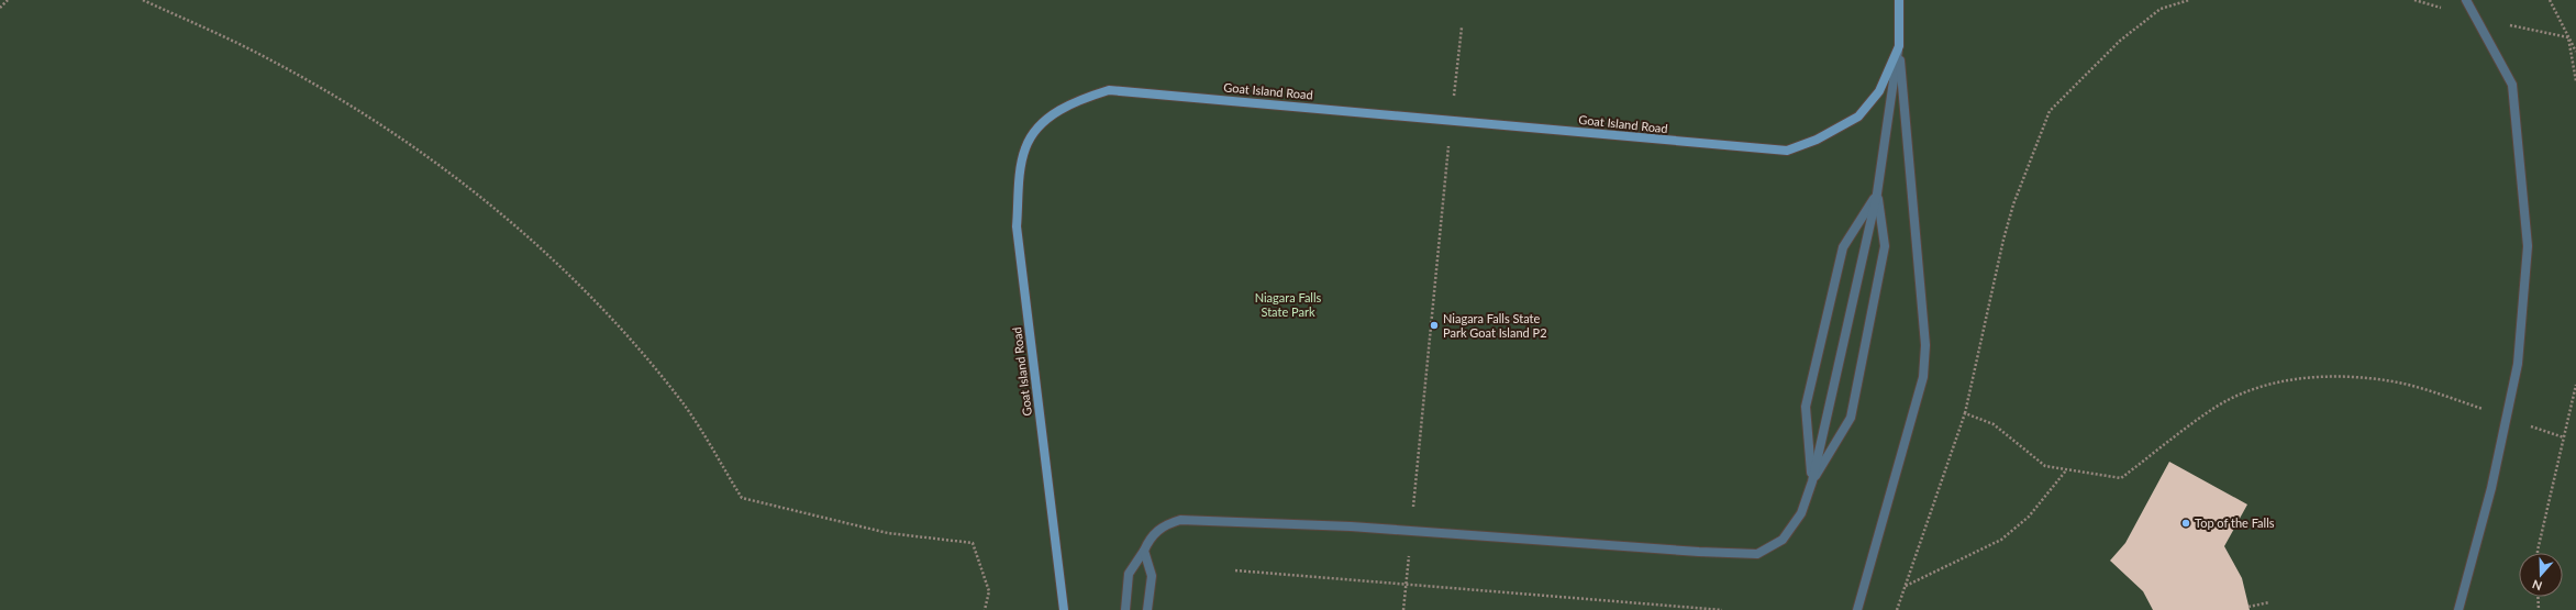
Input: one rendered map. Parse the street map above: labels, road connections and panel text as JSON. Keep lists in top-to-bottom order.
{
  "streets": {
    "street": ["Goat Island Road"]
  },
  "parks": ["Niagara Falls State Park"],
  "places": ["Niagara Falls State Park Goat Island P2", "Top of the Falls"],
  "north": "bottom"
}
